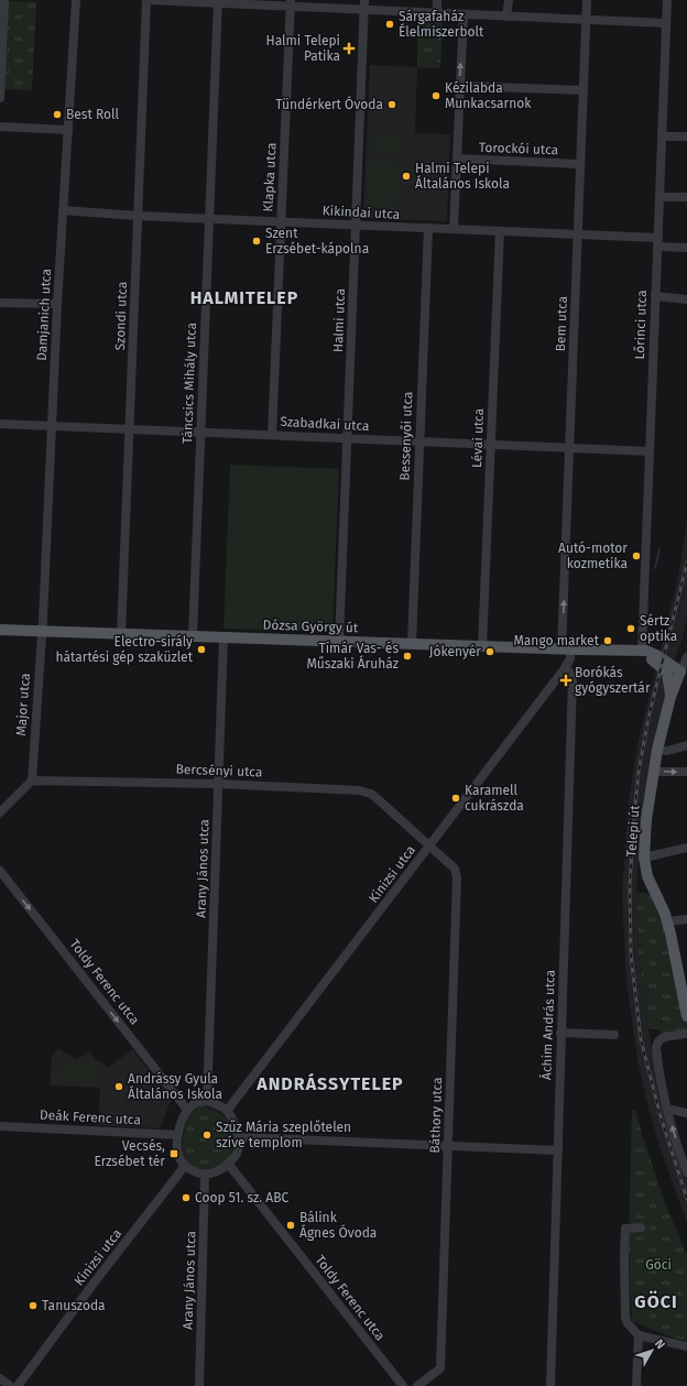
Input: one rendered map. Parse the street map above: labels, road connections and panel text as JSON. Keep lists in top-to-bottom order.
{
  "streets": {
    "main road": ["Dózsa György út", "Telepi út"],
    "street": [
      "Torockói utca",
      "Klapka utca",
      "Kikindai utca",
      "Damjanich utca",
      "Szondi utca",
      "Halmi utca",
      "Bem utca",
      "Lőrinci utca",
      "Táncsics Mihály utca",
      "Szabadkai utca",
      "Bessenyői utca",
      "Lévai utca",
      "Major utca",
      "Bercsényi utca",
      "Arany János utca",
      "Kinizsi utca",
      "Toldy Ferenc utca",
      "Áchim András utca",
      "Báthory utca",
      "Deák Ferenc utca"
    ]
  },
  "crossings": [
    ["Torockói utca", "Bem utca"],
    ["Klapka utca", "Kikindai utca"],
    ["Klapka utca", "Szabadkai utca"],
    ["Kikindai utca", "Damjanich utca"],
    ["Kikindai utca", "Szondi utca"],
    ["Kikindai utca", "Halmi utca"],
    ["Kikindai utca", "Bem utca"],
    ["Kikindai utca", "Lőrinci utca"],
    ["Kikindai utca", "Táncsics Mihály utca"],
    ["Kikindai utca", "Bessenyői utca"],
    ["Kikindai utca", "Lévai utca"],
    ["Damjanich utca", "Szabadkai utca"],
    ["Damjanich utca", "Dózsa György út"],
    ["Damjanich utca", "Major utca"],
    ["Szondi utca", "Szabadkai utca"],
    ["Szondi utca", "Dózsa György út"],
    ["Halmi utca", "Szabadkai utca"],
    ["Halmi utca", "Dózsa György út"],
    ["Bem utca", "Szabadkai utca"],
    ["Bem utca", "Dózsa György út"],
    ["Bem utca", "Kinizsi utca"],
    ["Lőrinci utca", "Szabadkai utca"],
    ["Lőrinci utca", "Dózsa György út"],
    ["Táncsics Mihály utca", "Szabadkai utca"],
    ["Táncsics Mihály utca", "Dózsa György út"],
    ["Szabadkai utca", "Bessenyői utca"],
    ["Szabadkai utca", "Lévai utca"],
    ["Bessenyői utca", "Dózsa György út"],
    ["Lévai utca", "Dózsa György út"],
    ["Dózsa György út", "Major utca"],
    ["Dózsa György út", "Arany János utca"],
    ["Dózsa György út", "Kinizsi utca"],
    ["Major utca", "Bercsényi utca"],
    ["Bercsényi utca", "Arany János utca"],
    ["Bercsényi utca", "Kinizsi utca"],
    ["Bercsényi utca", "Báthory utca"],
    ["Arany János utca", "Kinizsi utca"],
    ["Arany János utca", "Toldy Ferenc utca"],
    ["Arany János utca", "Deák Ferenc utca"],
    ["Kinizsi utca", "Toldy Ferenc utca"],
    ["Kinizsi utca", "Áchim András utca"],
    ["Kinizsi utca", "Báthory utca"],
    ["Kinizsi utca", "Deák Ferenc utca"],
    ["Toldy Ferenc utca", "Deák Ferenc utca"]
  ],
  "one_way": ["Toldy Ferenc utca"],
  "districts": ["HALMITELEP", "ANDRÁSSYTELEP", "GÖCI"],
  "parks": ["Göci"],
  "places": {
    "other": [
      "Sárgafaház Élelmiszerbolt",
      "Kézilabda Munkacsarnok",
      "Tündérkert Óvoda",
      "Best Roll",
      "Halmi Telepi Általános Iskola",
      "Szent Erzsébet-kápolna",
      "Autó-motor kozmetika",
      "Sértz optika",
      "Mango market",
      "Electro-sirály hátartési gép szaküzlet",
      "Jókenyér",
      "Tímár Vas- és Műszaki Áruház",
      "Karamell cukrászda",
      "Andrássy Gyula Általános Iskola",
      "Szűz Mária szeplőtelen szíve templom",
      "Coop 51. sz. ABC",
      "Bálink Ágnes Óvoda",
      "Tanuszoda"
    ],
    "health": ["Halmi Telepi Patika", "Borókás gyógyszertár"],
    "transit": ["Vecsés, Erzsébet tér"]
  },
  "north": "top right"
}
